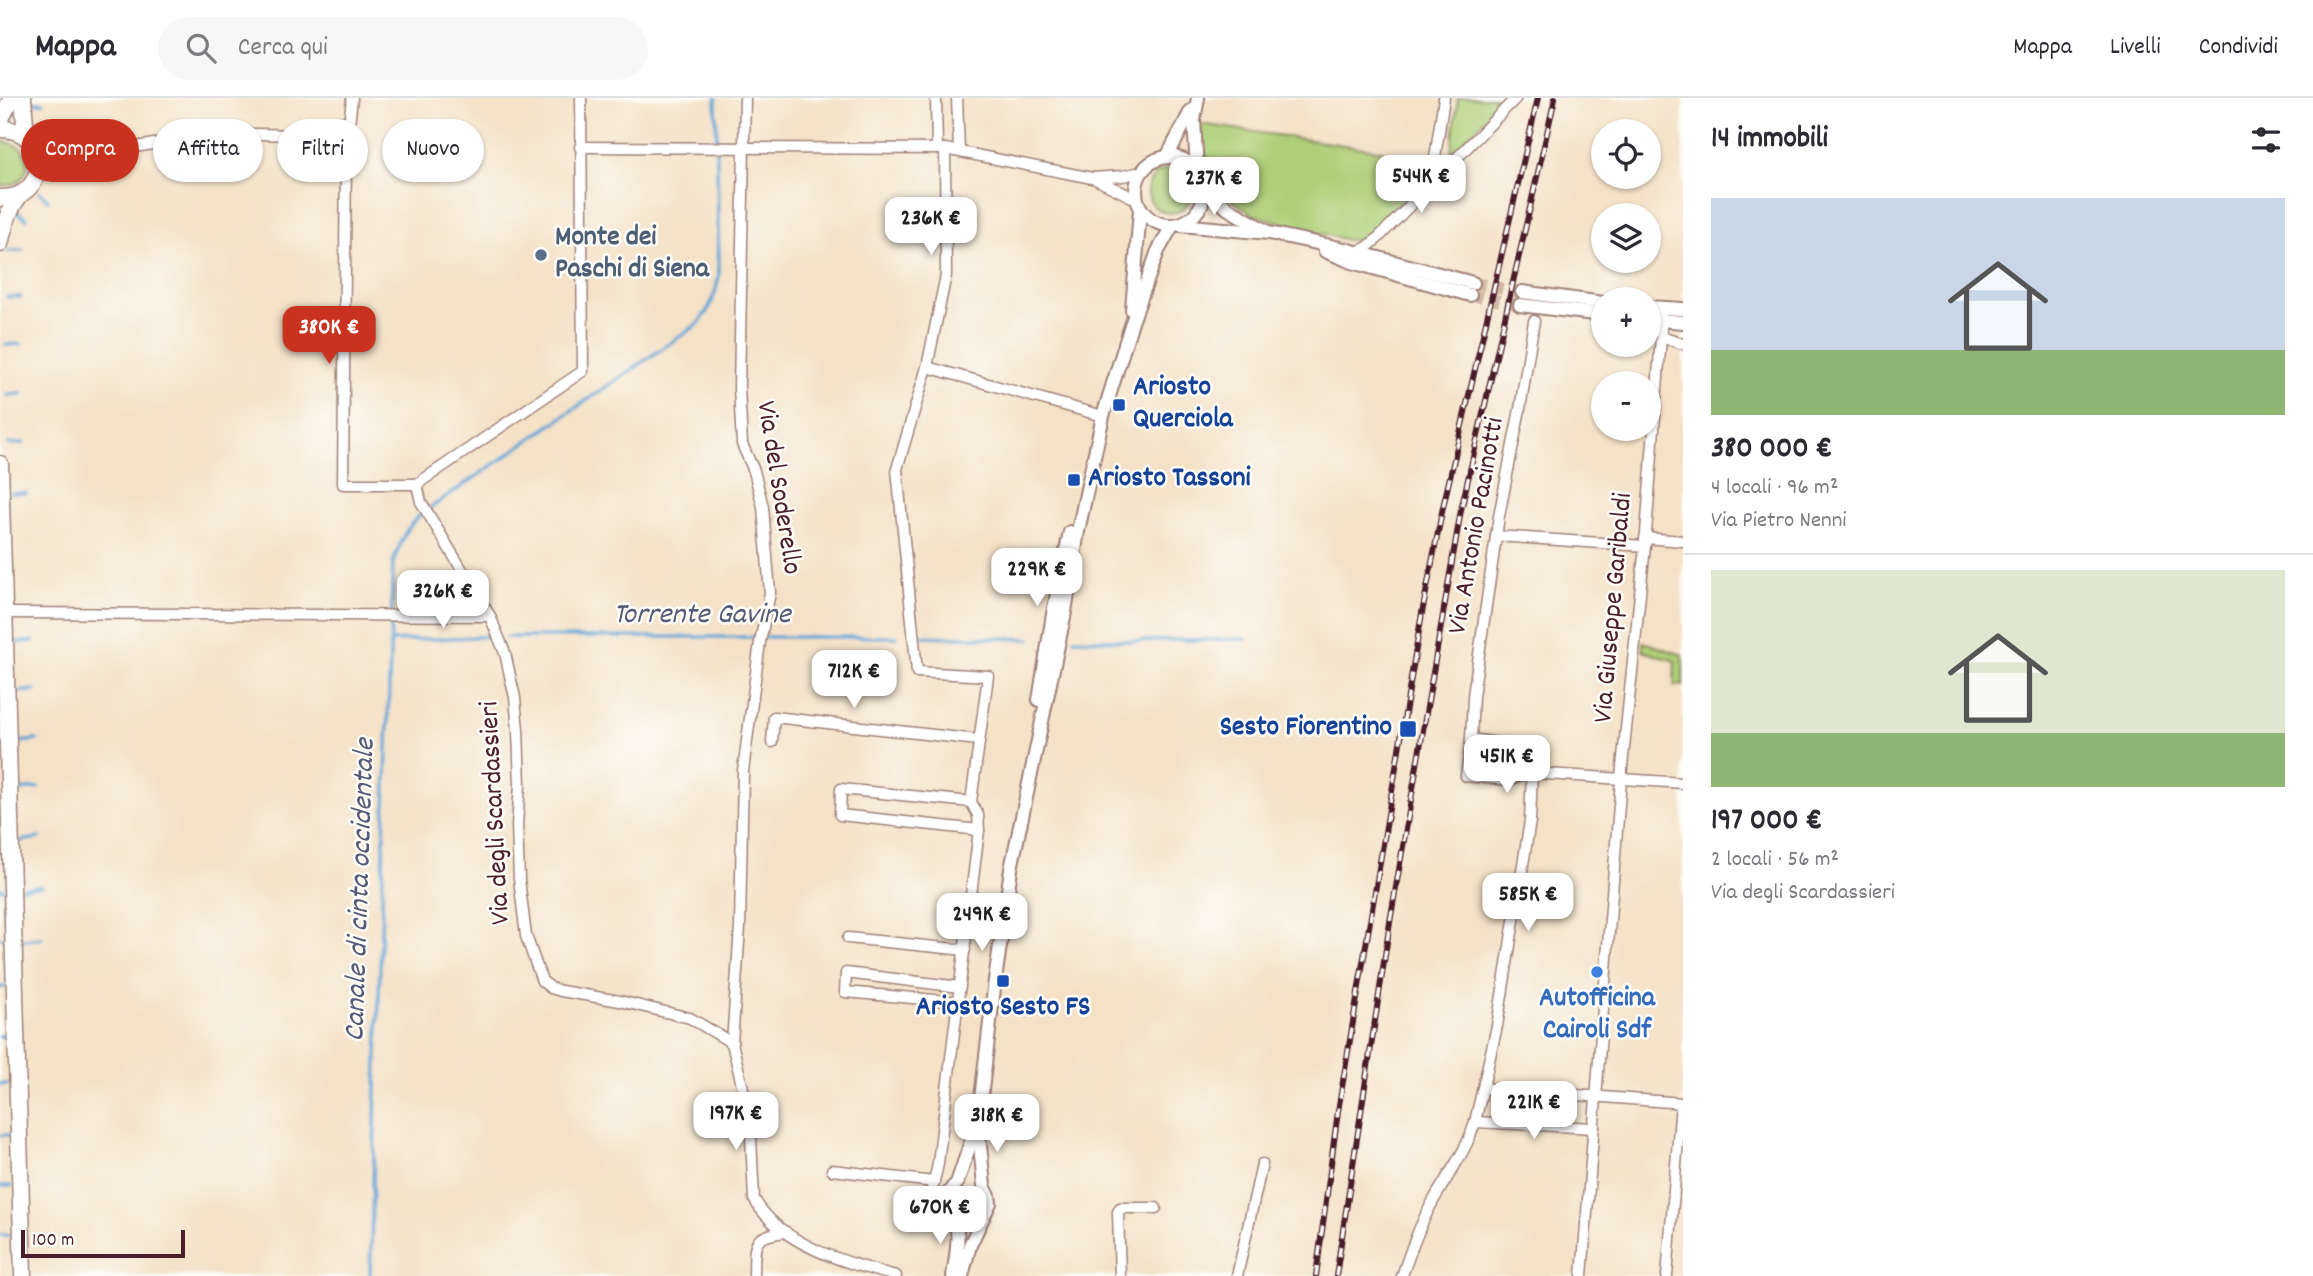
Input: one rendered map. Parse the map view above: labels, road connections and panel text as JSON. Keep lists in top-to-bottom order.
{
  "streets": {
    "street": [
      "Via del Soderello",
      "Via Antonio Pacinotti",
      "Via Giuseppe Garibaldi",
      "Via degli Scardassieri"
    ]
  },
  "crossings": [
    ["Via del Soderello", "Via degli Scardassieri"]
  ],
  "water": ["Torrente Gavine", "Canale di cinta occidentale"],
  "places": {
    "other": ["Monte dei Paschi di Siena", "Autofficina Cairoli Sdf"],
    "transit": [
      "Ariosto Querciola",
      "Ariosto Tassoni",
      "Sesto Fiorentino",
      "Ariosto Sesto FS"
    ]
  },
  "scale_bar": "100 m",
  "page": {
    "header": "Mappa",
    "search": "Cerca qui",
    "nav": ["Mappa", "Livelli", "Condividi"],
    "heading": "14 immobili",
    "map_buttons": ["+", "−"],
    "chip": [
      "Compra",
      "Affitta",
      "Filtri",
      "Nuovo"
    ],
    "price": [
      "544K €",
      "237K €",
      "236K €",
      "380K €",
      "229K €",
      "326K €",
      "712K €",
      "451K €",
      "585K €",
      "249K €",
      "221K €",
      "197K €",
      "318K €",
      "670K €"
    ],
    "list": [
      {
        "name": "380 000 €",
        "note": "4 locali · 96 m² · Via Pietro Nenni"
      },
      {
        "name": "197 000 €",
        "note": "2 locali · 56 m² · Via degli Scardassieri"
      }
    ],
    "scale": "100 m"
  }
}
